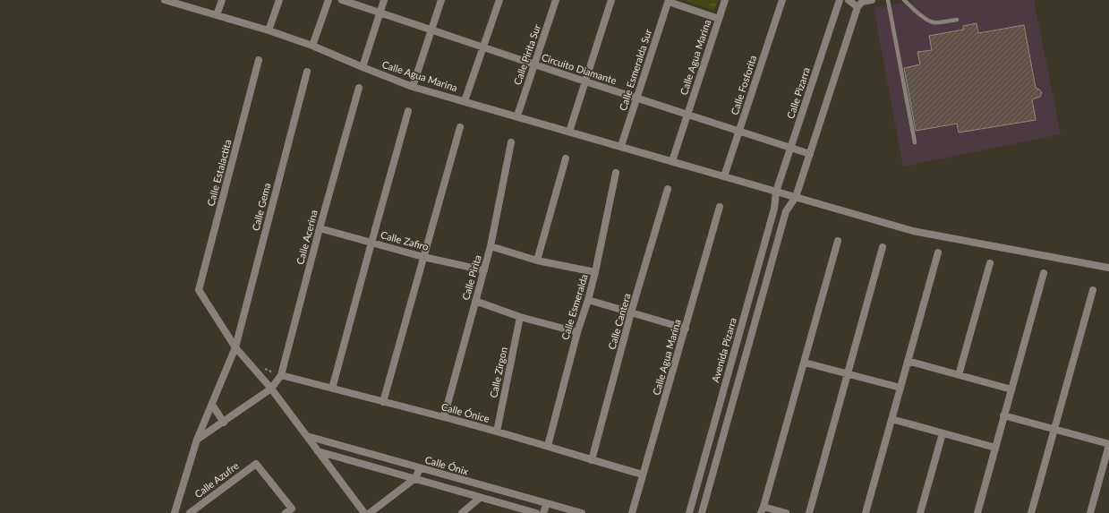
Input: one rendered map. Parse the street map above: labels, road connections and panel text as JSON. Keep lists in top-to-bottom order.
{
  "streets": {
    "street": [
      "Calle Pirita Sur",
      "Calle Agua Marina",
      "Circuito Diamante",
      "Calle Esmeralda Sur",
      "Calle Fosforita",
      "Calle Pizarra",
      "Calle Estalactita",
      "Calle Gema",
      "Calle Acerina",
      "Calle Zafiro",
      "Calle Pirita",
      "Calle Esmeralda",
      "Calle Cantera",
      "Avenida Pizarra",
      "Calle Zirgon",
      "Calle Ónice",
      "Calle Ónix",
      "Calle Azufre"
    ]
  },
  "crossings": [
    ["Calle Pirita Sur", "Calle Agua Marina"],
    ["Calle Pirita Sur", "Circuito Diamante"],
    ["Calle Agua Marina", "Circuito Diamante"],
    ["Calle Agua Marina", "Calle Esmeralda Sur"],
    ["Calle Agua Marina", "Calle Fosforita"],
    ["Calle Agua Marina", "Calle Pizarra"],
    ["Calle Agua Marina", "Avenida Pizarra"],
    ["Calle Agua Marina", "Calle Ónice"],
    ["Circuito Diamante", "Calle Esmeralda Sur"],
    ["Circuito Diamante", "Calle Fosforita"],
    ["Circuito Diamante", "Calle Pizarra"],
    ["Calle Pizarra", "Avenida Pizarra"],
    ["Calle Estalactita", "Calle Gema"],
    ["Calle Gema", "Calle Acerina"],
    ["Calle Acerina", "Calle Zafiro"],
    ["Calle Acerina", "Calle Ónice"],
    ["Calle Zafiro", "Calle Pirita"],
    ["Calle Pirita", "Calle Ónice"],
    ["Calle Esmeralda", "Calle Ónice"],
    ["Calle Cantera", "Calle Ónice"],
    ["Calle Zirgon", "Calle Ónice"]
  ]
}
